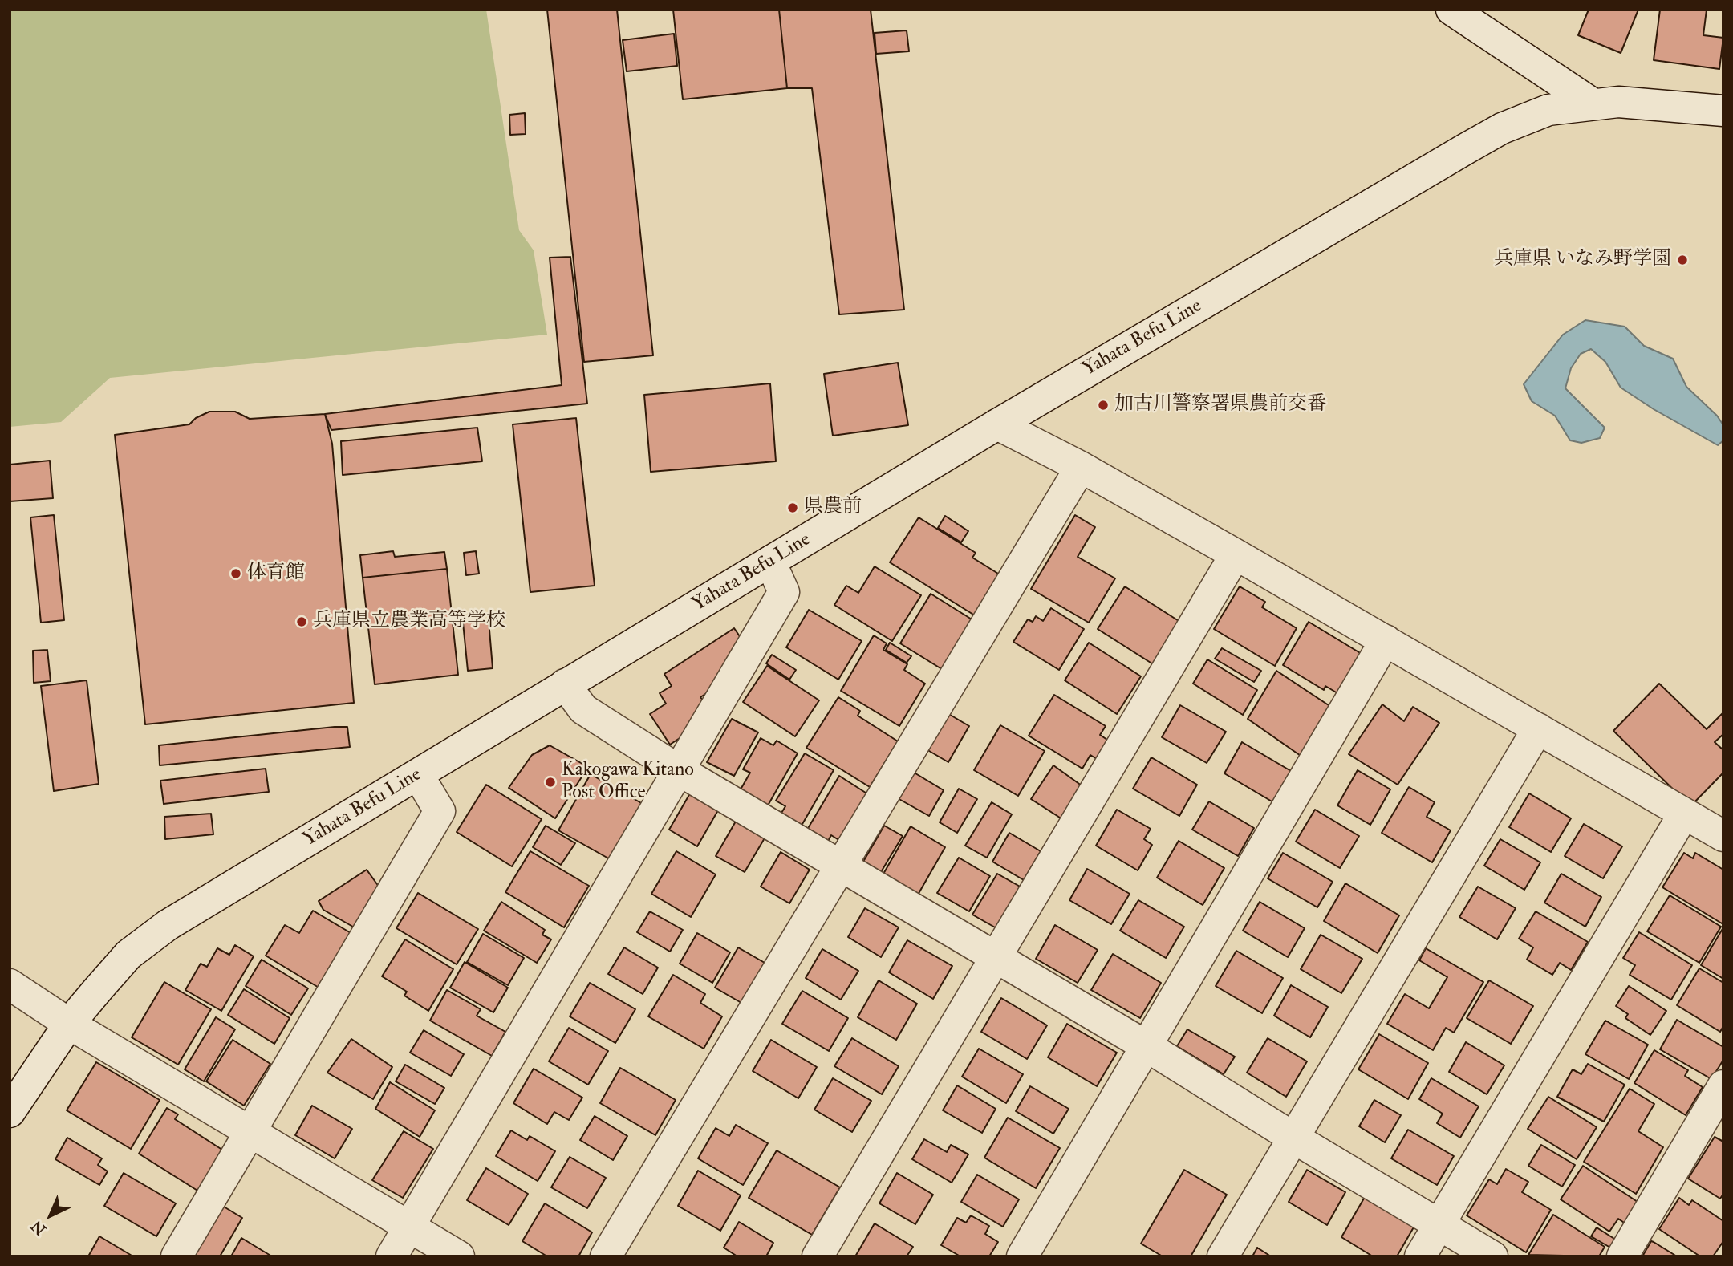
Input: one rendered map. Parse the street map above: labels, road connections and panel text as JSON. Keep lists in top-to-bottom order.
{
  "streets": {
    "street": ["Yahata Befu Line"]
  },
  "places": [
    "兵庫県 いなみ野学園",
    "加古川警察署県農前交番",
    "県農前",
    "体育館",
    "兵庫県立農業高等学校",
    "Kakogawa Kitano Post Office"
  ],
  "north": "bottom left"
}
